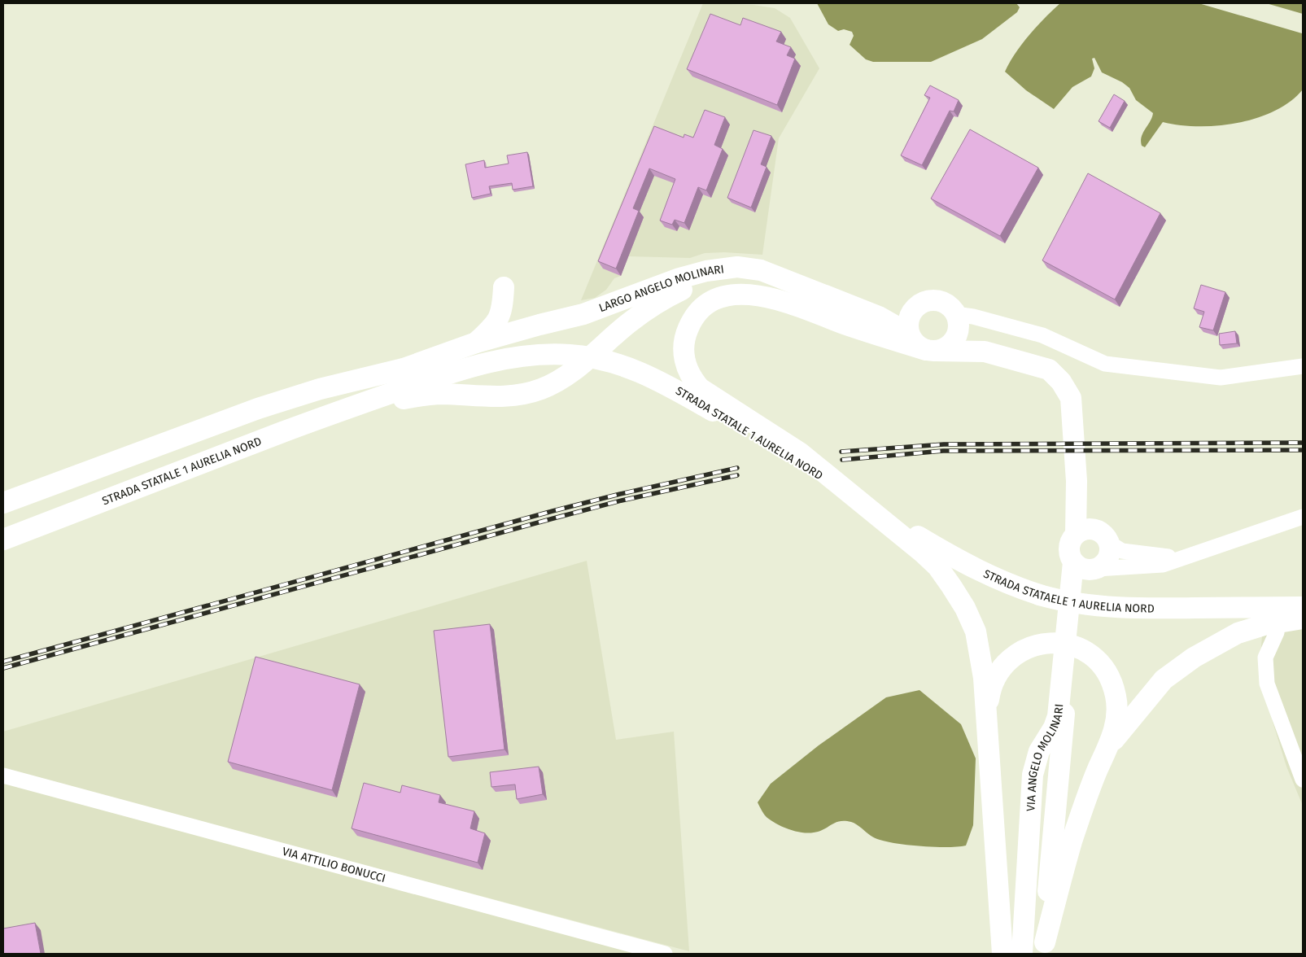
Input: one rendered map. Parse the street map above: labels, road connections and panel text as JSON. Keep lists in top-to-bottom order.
{
  "streets": {
    "main road": [
      "LARGO ANGELO MOLINARI",
      "STRADA STATALE 1 AURELIA NORD",
      "STRADA STATAELE 1 AURELIA NORD",
      "VIA ANGELO MOLINARI"
    ],
    "street": ["VIA ATTILIO BONUCCI"]
  },
  "crossings": [
    ["STRADA STATALE 1 AURELIA NORD", "STRADA STATAELE 1 AURELIA NORD"]
  ]
}
